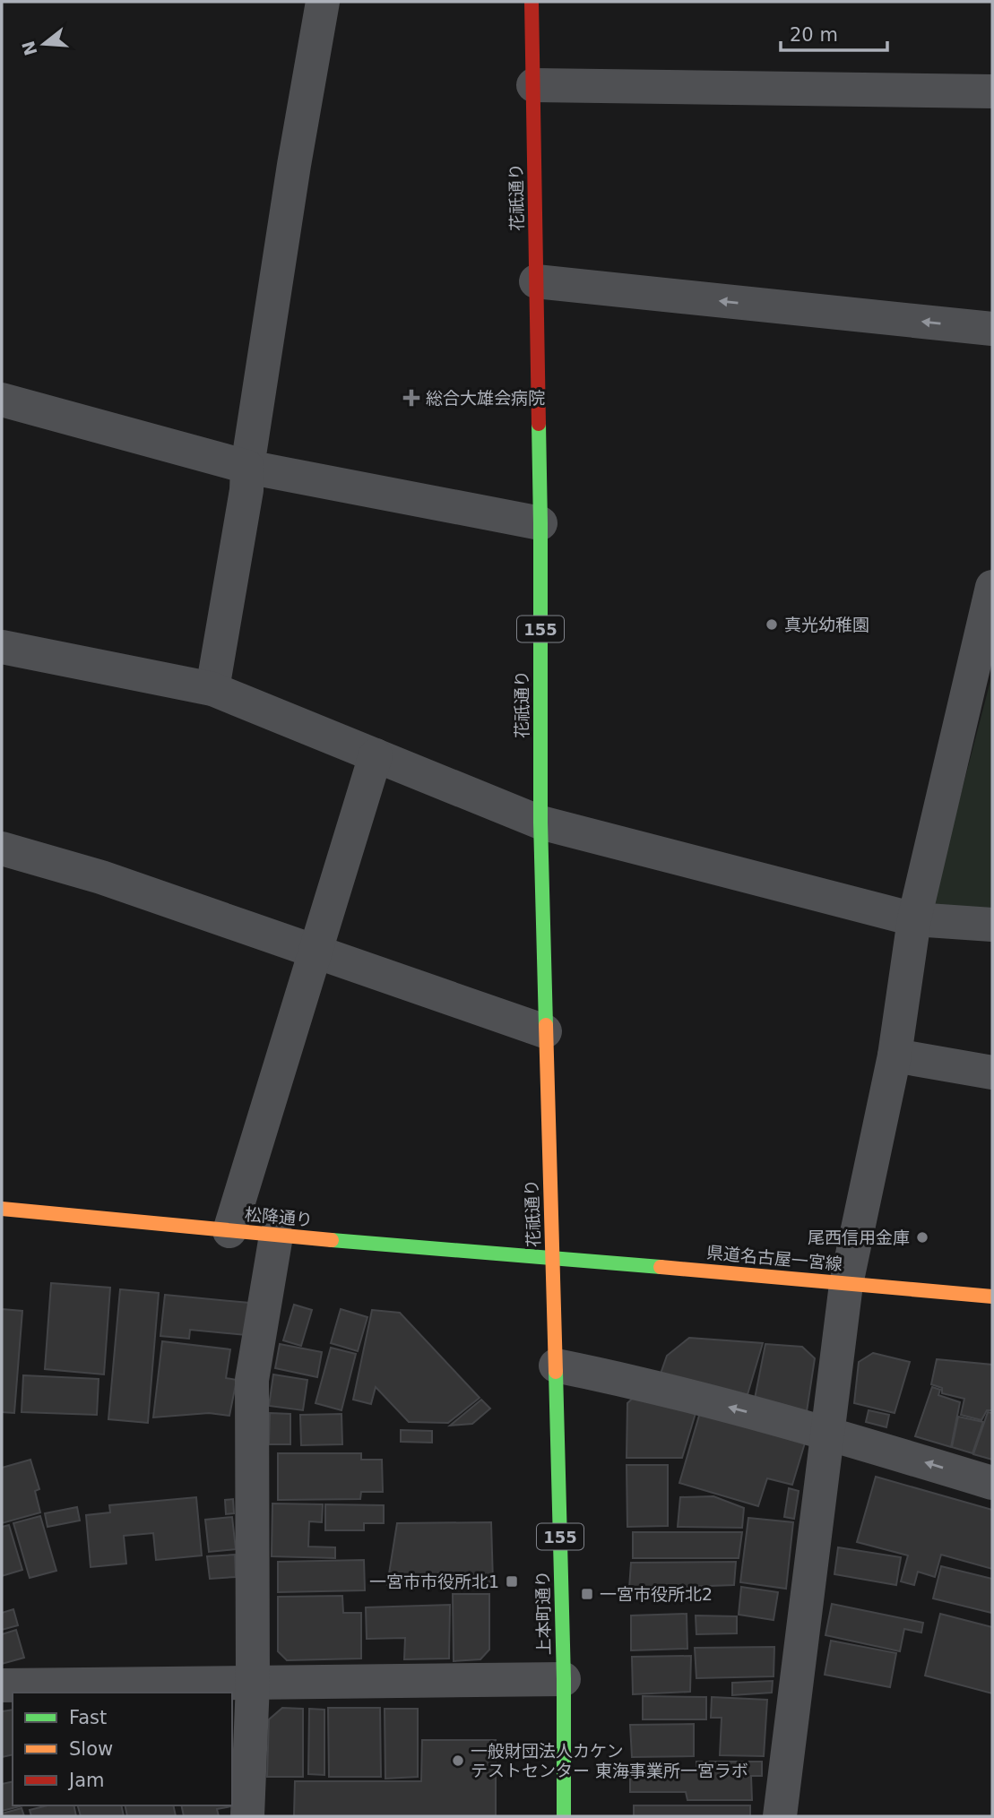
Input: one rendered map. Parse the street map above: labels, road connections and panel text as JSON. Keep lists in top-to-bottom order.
{
  "streets": {
    "main road": [
      "花祇通り",
      "155",
      "松降通り",
      "県道名古屋一宮線",
      "上本町通り"
    ]
  },
  "crossings": [
    ["花祇通り", "松降通り"],
    ["花祇通り", "県道名古屋一宮線"],
    ["花祇通り", "上本町通り"],
    ["松降通り", "県道名古屋一宮線"],
    ["松降通り", "上本町通り"],
    ["県道名古屋一宮線", "上本町通り"]
  ],
  "places": {
    "health": ["総合大雄会病院"],
    "other": ["真光幼稚園", "尾西信用金庫", "一般財団法人カケン テストセンター 東海事業所一宮ラボ"],
    "transit": ["一宮市市役所北1", "一宮市役所北2"]
  },
  "legend": ["Fast", "Slow", "Jam"],
  "scale_bar": "20 m",
  "north": "left"
}
